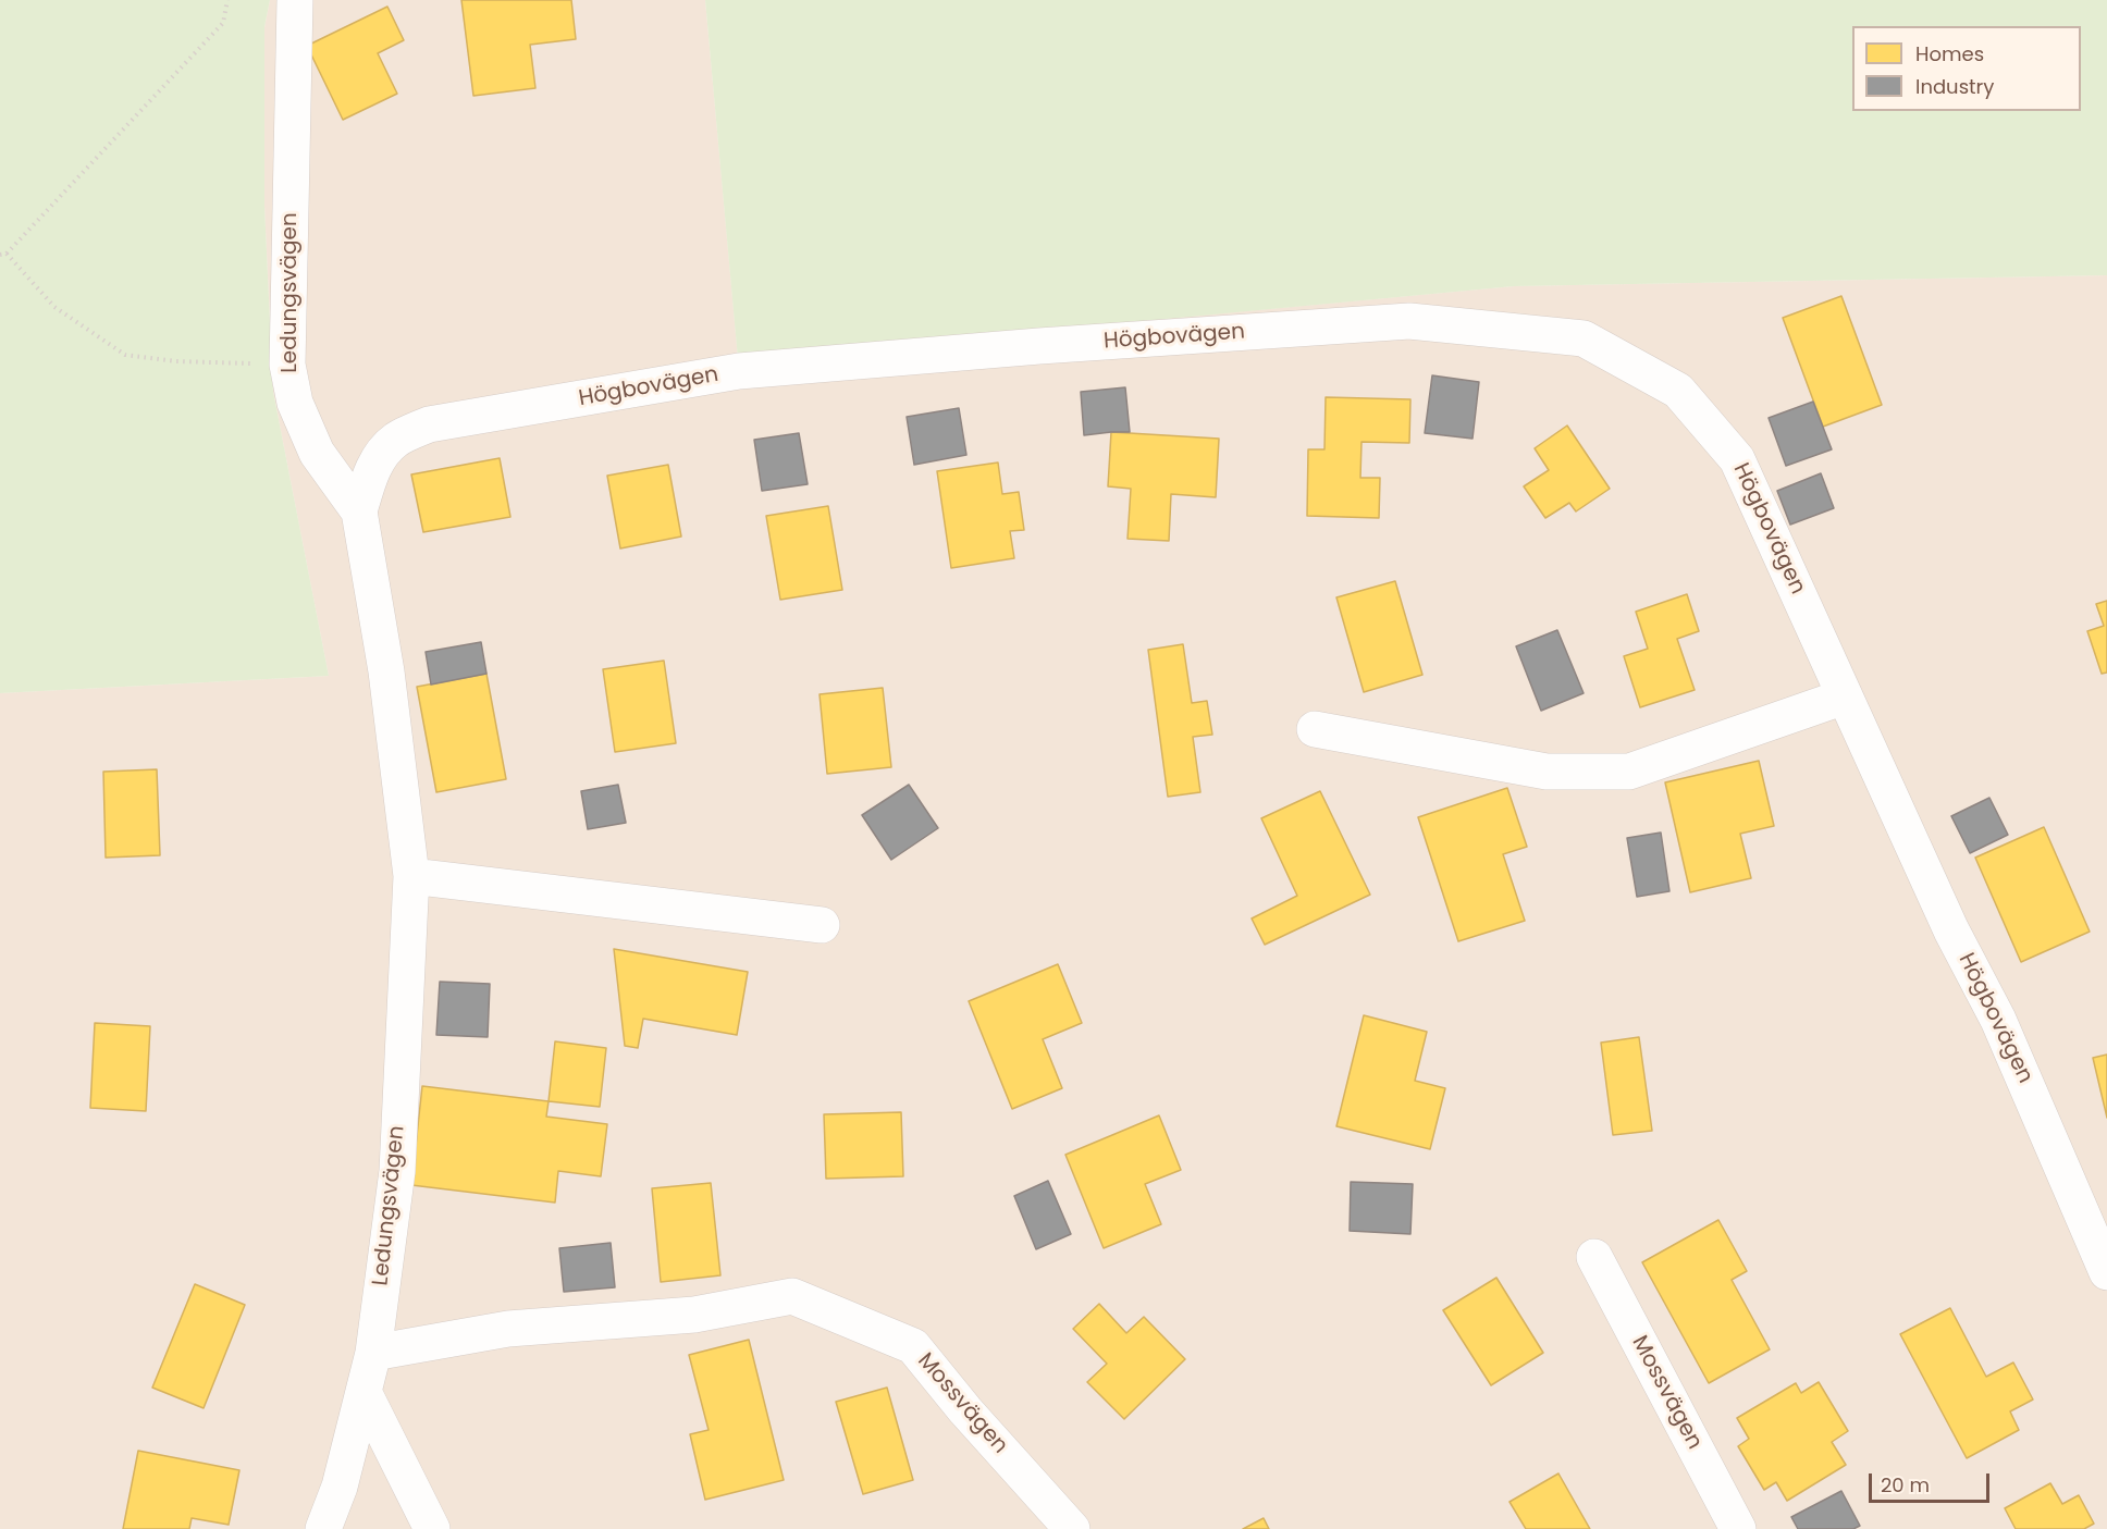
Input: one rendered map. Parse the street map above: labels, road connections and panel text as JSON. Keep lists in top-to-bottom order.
{
  "streets": {
    "street": ["Ledungsvägen", "Högbovägen", "Mossvägen"]
  },
  "crossings": [
    ["Ledungsvägen", "Högbovägen"],
    ["Ledungsvägen", "Mossvägen"]
  ],
  "legend": ["Homes", "Industry"],
  "scale_bar": "20 m"
}
